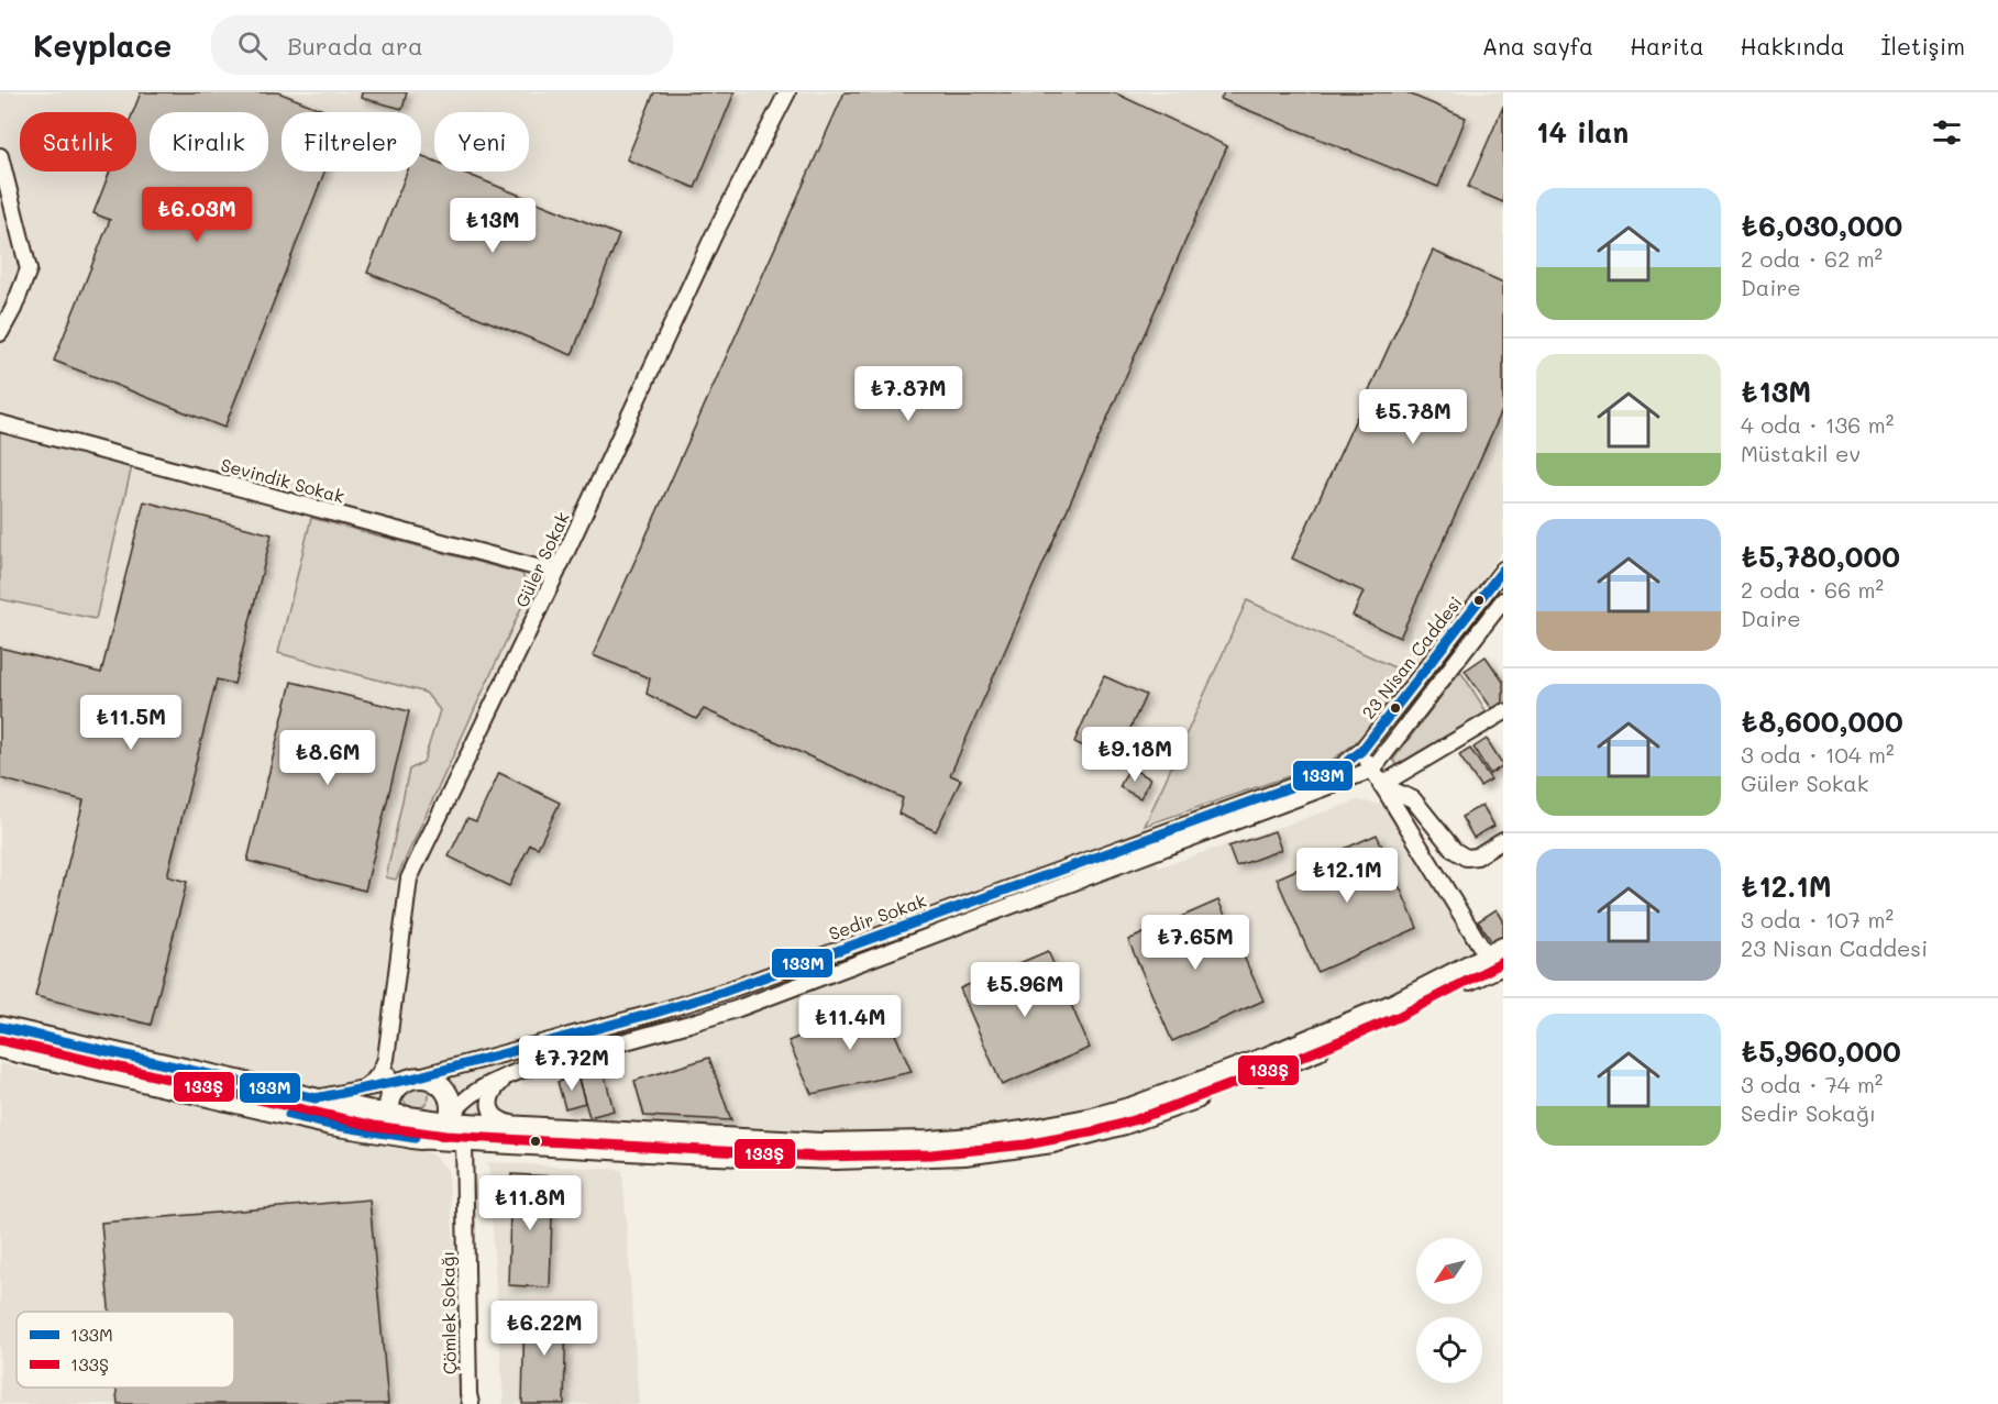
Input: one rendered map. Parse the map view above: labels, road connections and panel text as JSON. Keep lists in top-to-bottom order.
{
  "streets": {
    "street": [
      "Sevindik Sokak",
      "Güler Sokak",
      "23 Nisan Caddesi",
      "Sedir Sokak",
      "Çömlek Sokağı"
    ]
  },
  "crossings": [
    ["Sevindik Sokak", "Güler Sokak"],
    ["23 Nisan Caddesi", "Sedir Sokak"]
  ],
  "lines": ["transit line 133M", "transit line 133Ş"],
  "legend": ["133M", "133Ş"],
  "north": "bottom left",
  "page": {
    "header": "Keyplace",
    "search": "Burada ara",
    "nav": [
      "Ana sayfa",
      "Harita",
      "Hakkında",
      "İletişim"
    ],
    "heading": "14 ilan",
    "chip": [
      "Satılık",
      "Kiralık",
      "Filtreler",
      "Yeni"
    ],
    "list": [
      {
        "name": "₺6,030,000",
        "note": "2 oda · 62 m² · Daire"
      },
      {
        "name": "₺13M",
        "note": "4 oda · 136 m² · Müstakil ev"
      },
      {
        "name": "₺5,780,000",
        "note": "2 oda · 66 m² · Daire"
      },
      {
        "name": "₺8,600,000",
        "note": "3 oda · 104 m² · Güler Sokak"
      },
      {
        "name": "₺12.1M",
        "note": "3 oda · 107 m² · 23 Nisan Caddesi"
      },
      {
        "name": "₺5,960,000",
        "note": "3 oda · 74 m² · Sedir Sokağı"
      }
    ],
    "price": [
      "₺6.03M",
      "₺13M",
      "₺7.87M",
      "₺5.78M",
      "₺11.5M",
      "₺9.18M",
      "₺8.6M",
      "₺12.1M",
      "₺7.65M",
      "₺5.96M",
      "₺11.4M",
      "₺7.72M",
      "₺11.8M",
      "₺6.22M"
    ]
  }
}
